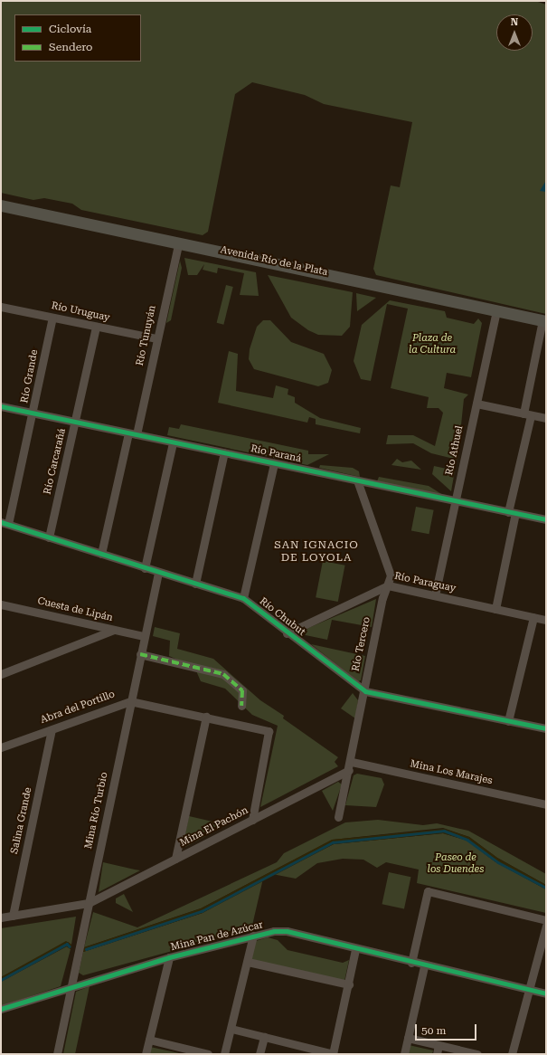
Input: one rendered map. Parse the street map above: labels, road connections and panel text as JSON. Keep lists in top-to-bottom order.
{
  "streets": {
    "main road": ["Avenida Río de la Plata"],
    "street": [
      "Río Uruguay",
      "Río Tunuyán",
      "Río Grande",
      "Río Athuel",
      "Río Paraná",
      "Río Carcarañá",
      "Río Paraguay",
      "Cuesta de Lipán",
      "Río Chubut",
      "Río Tercero",
      "Abra del Portillo",
      "Mina Los Marajes",
      "Mina Río Turbio",
      "Salina Grande",
      "Mina El Pachón",
      "Mina Pan de Azúcar"
    ]
  },
  "crossings": [
    ["Avenida Río de la Plata", "Río Tunuyán"],
    ["Avenida Río de la Plata", "Río Athuel"],
    ["Río Uruguay", "Río Tunuyán"],
    ["Río Uruguay", "Río Grande"],
    ["Río Uruguay", "Río Carcarañá"],
    ["Río Tunuyán", "Río Paraná"],
    ["Río Tunuyán", "Río Chubut"],
    ["Río Grande", "Río Paraná"],
    ["Río Grande", "Río Chubut"],
    ["Río Athuel", "Río Paraná"],
    ["Río Athuel", "Río Paraguay"],
    ["Río Paraná", "Río Carcarañá"],
    ["Río Paraná", "Río Tercero"],
    ["Río Carcarañá", "Río Chubut"],
    ["Río Paraguay", "Río Chubut"],
    ["Río Paraguay", "Río Tercero"],
    ["Cuesta de Lipán", "Mina Río Turbio"],
    ["Río Chubut", "Río Tercero"],
    ["Río Chubut", "Mina Río Turbio"],
    ["Río Tercero", "Mina Los Marajes"],
    ["Río Tercero", "Mina El Pachón"],
    ["Abra del Portillo", "Mina Río Turbio"],
    ["Abra del Portillo", "Salina Grande"],
    ["Abra del Portillo", "Mina El Pachón"],
    ["Mina Río Turbio", "Mina El Pachón"],
    ["Mina Río Turbio", "Mina Pan de Azúcar"],
    ["Salina Grande", "Mina El Pachón"]
  ],
  "districts": ["SAN IGNACIO DE LOYOLA"],
  "parks": ["Plaza de la Cultura", "Paseo de los Duendes"],
  "legend": ["Ciclovía", "Sendero"],
  "scale_bar": "50 m",
  "north": "top"
}
